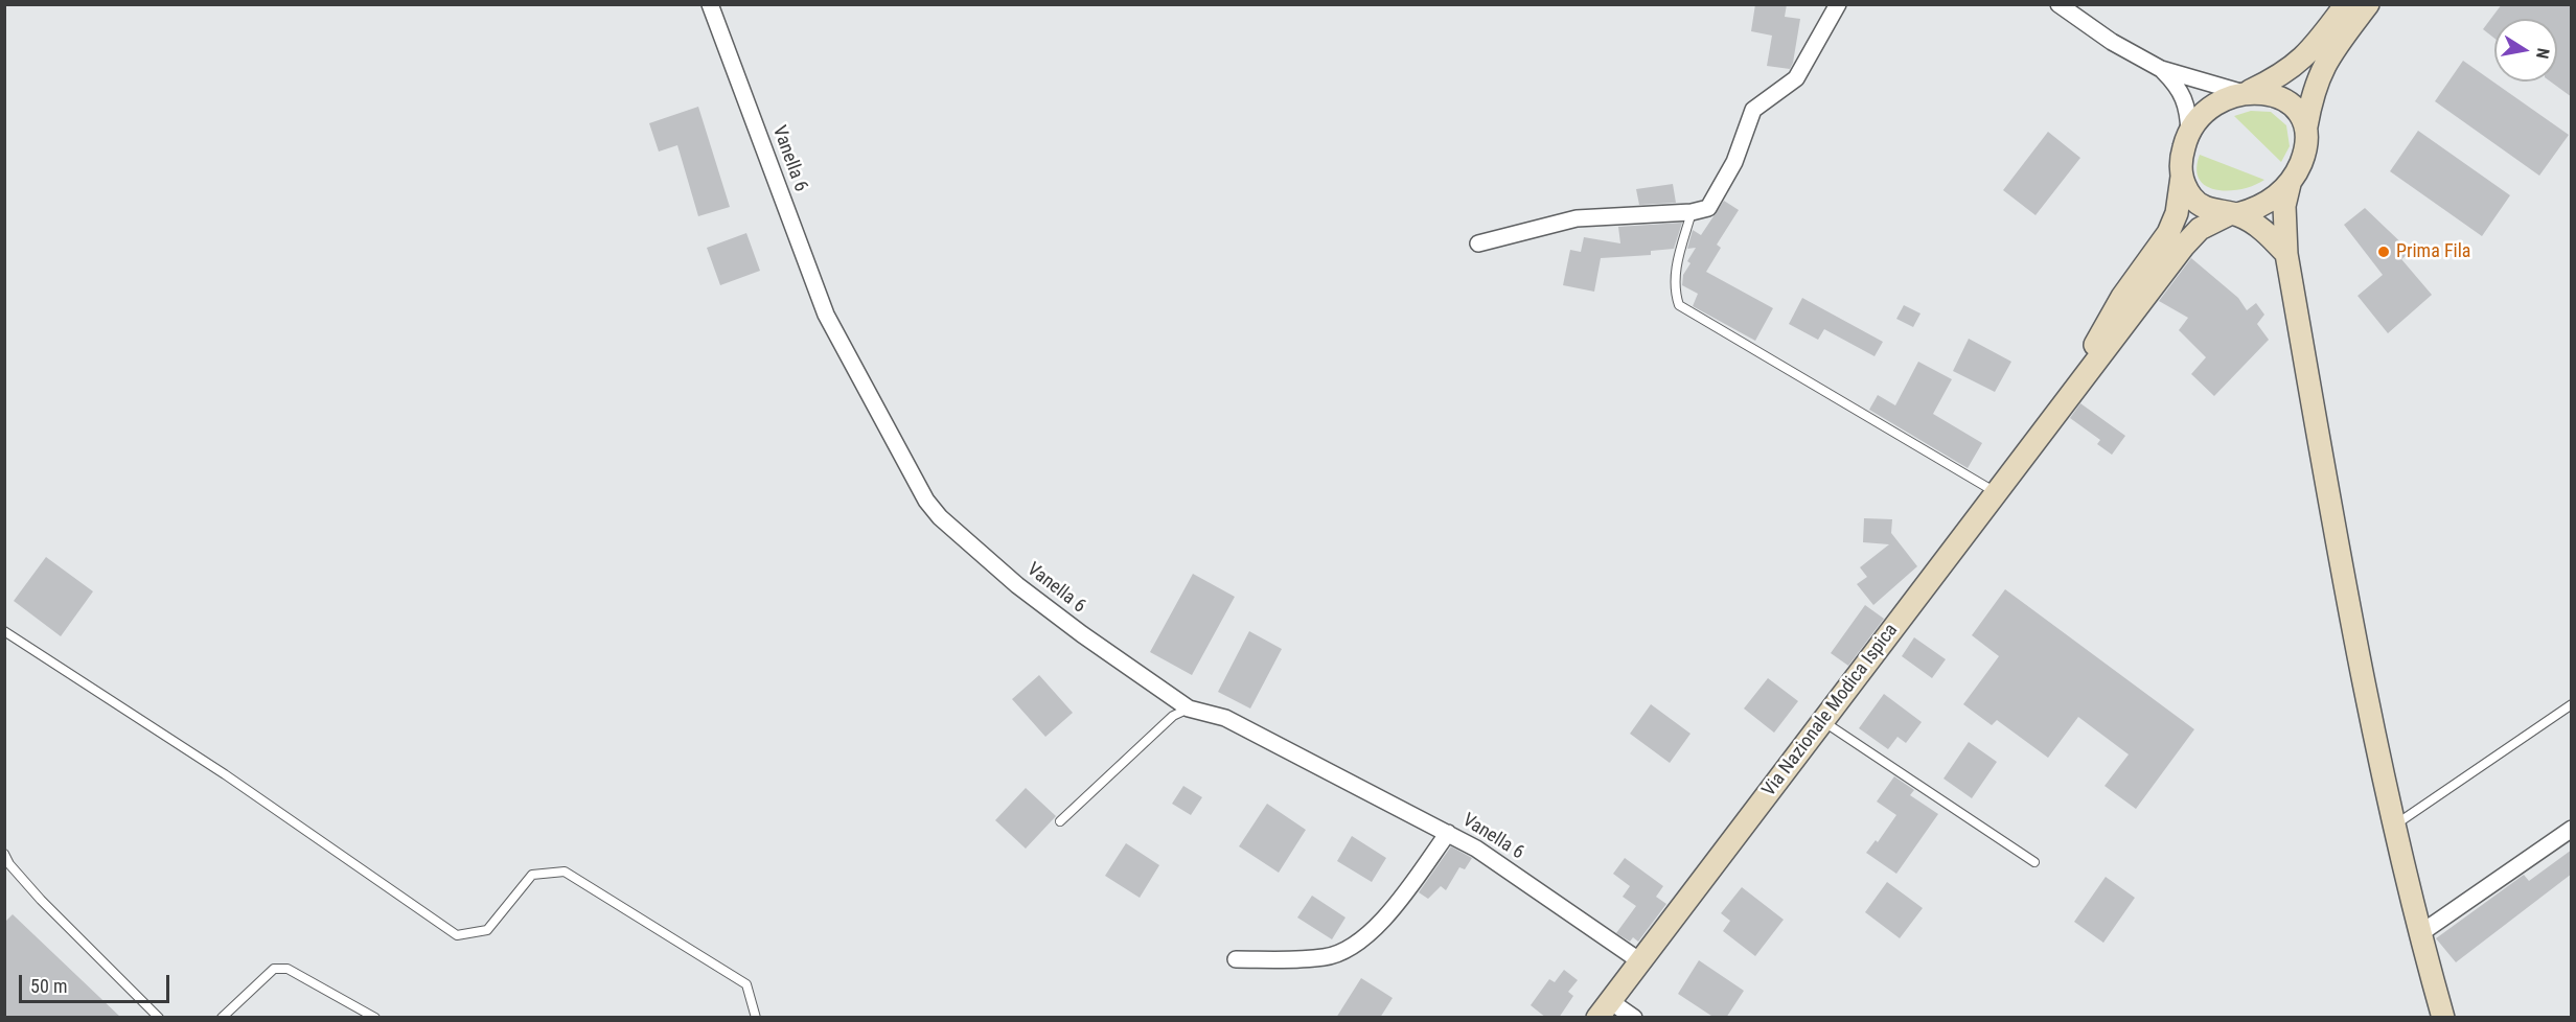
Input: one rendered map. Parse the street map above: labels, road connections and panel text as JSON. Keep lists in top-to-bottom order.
{
  "streets": {
    "main road": ["Via Nazionale Modica Ispica"],
    "street": ["Vanella 6"]
  },
  "crossings": [
    ["Vanella 6", "Via Nazionale Modica Ispica"]
  ],
  "places": ["Prima Fila"],
  "scale_bar": "50 m",
  "north": "right"
}
